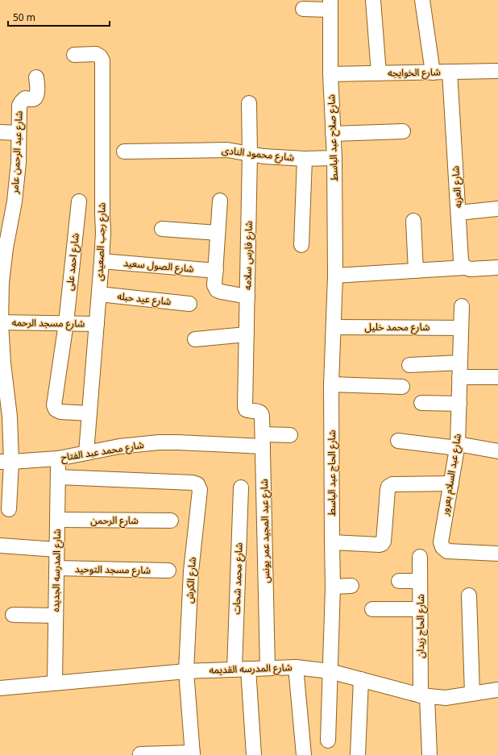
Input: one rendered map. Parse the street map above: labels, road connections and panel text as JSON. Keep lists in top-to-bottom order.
{
  "streets": {
    "street": [
      "شارع الخوايجه",
      "شارع صلاح عبد الباسط",
      "شارع عبد الرحمن عامر",
      "شارع محمود النادى",
      "شارع العزبه",
      "شارع رجب الصعيدى",
      "شارع فارس سلامه",
      "شارع احمد على",
      "شارع الصول سعيد",
      "شارع عيد حبله",
      "شارع مسجد الرحمه",
      "شارع محمد خليل",
      "شارع محمد عبد الفتاح",
      "شارع الحاج عبد الباسط",
      "شارع عبد السلام بعرور",
      "شارع الرحمن",
      "شارع عبد المجيد عمر يونس",
      "شارع مسجد التوحيد",
      "شارع المدرسه الجديده",
      "شارع محمد شحات",
      "شارع الكرش",
      "شارع الحاج زيدان",
      "شارع المدرسه القديمه"
    ]
  },
  "crossings": [
    ["شارع الخوايجه", "شارع صلاح عبد الباسط"],
    ["شارع الخوايجه", "شارع العزبه"],
    ["شارع صلاح عبد الباسط", "شارع محمود النادى"],
    ["شارع صلاح عبد الباسط", "شارع الحاج عبد الباسط"],
    ["شارع عبد الرحمن عامر", "شارع مسجد الرحمه"],
    ["شارع عبد الرحمن عامر", "شارع محمد عبد الفتاح"],
    ["شارع محمود النادى", "شارع فارس سلامه"],
    ["شارع رجب الصعيدى", "شارع احمد على"],
    ["شارع رجب الصعيدى", "شارع الصول سعيد"],
    ["شارع رجب الصعيدى", "شارع عيد حبله"],
    ["شارع رجب الصعيدى", "شارع مسجد الرحمه"],
    ["شارع رجب الصعيدى", "شارع محمد عبد الفتاح"],
    ["شارع فارس سلامه", "شارع عبد المجيد عمر يونس"],
    ["شارع احمد على", "شارع مسجد الرحمه"],
    ["شارع محمد خليل", "شارع الحاج عبد الباسط"],
    ["شارع محمد خليل", "شارع عبد السلام بعرور"],
    ["شارع محمد عبد الفتاح", "شارع عبد المجيد عمر يونس"],
    ["شارع محمد عبد الفتاح", "شارع المدرسه الجديده"],
    ["شارع محمد عبد الفتاح", "شارع الكرش"],
    ["شارع الحاج عبد الباسط", "شارع المدرسه القديمه"],
    ["شارع الرحمن", "شارع المدرسه الجديده"],
    ["شارع عبد المجيد عمر يونس", "شارع المدرسه القديمه"],
    ["شارع مسجد التوحيد", "شارع المدرسه الجديده"],
    ["شارع المدرسه الجديده", "شارع المدرسه القديمه"],
    ["شارع محمد شحات", "شارع المدرسه القديمه"],
    ["شارع الكرش", "شارع المدرسه القديمه"],
    ["شارع الحاج زيدان", "شارع المدرسه القديمه"]
  ],
  "scale_bar": "50 m"
}
